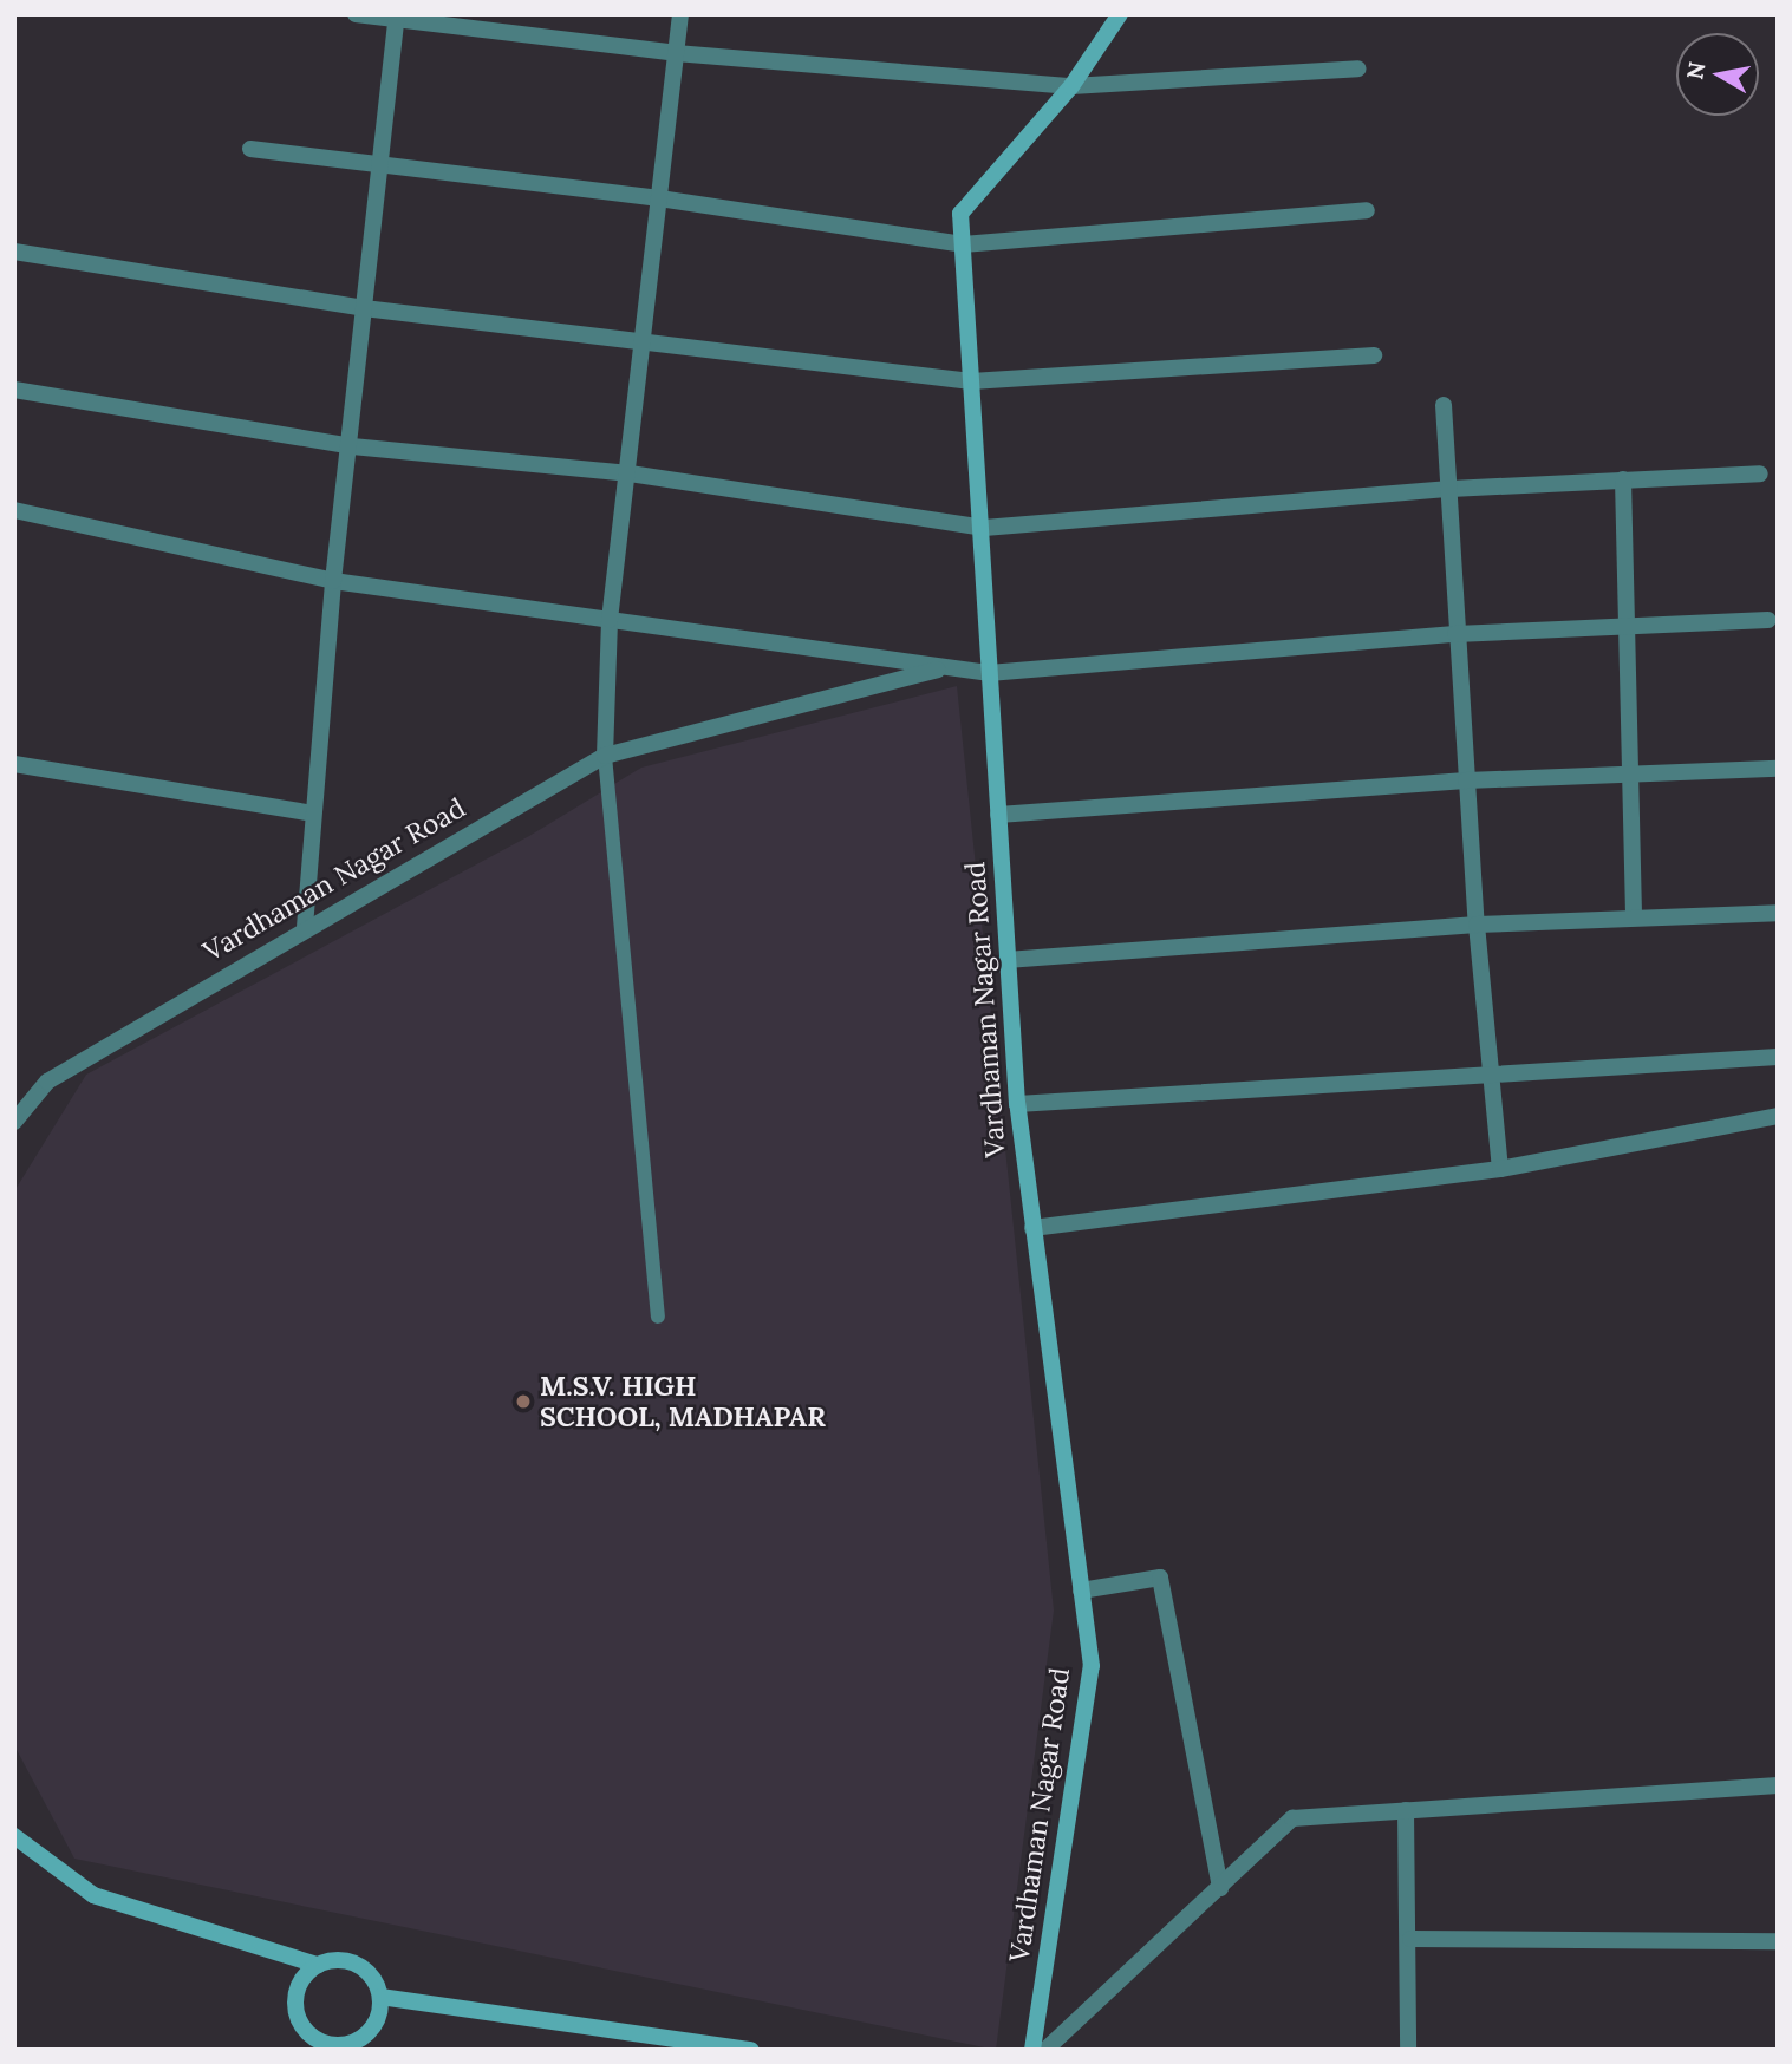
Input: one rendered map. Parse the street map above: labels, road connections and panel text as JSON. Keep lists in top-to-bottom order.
{
  "streets": {
    "street": ["Vardhaman Nagar Road"]
  },
  "places": ["M.S.V. HIGH SCHOOL, MADHAPAR"],
  "north": "left"
}
